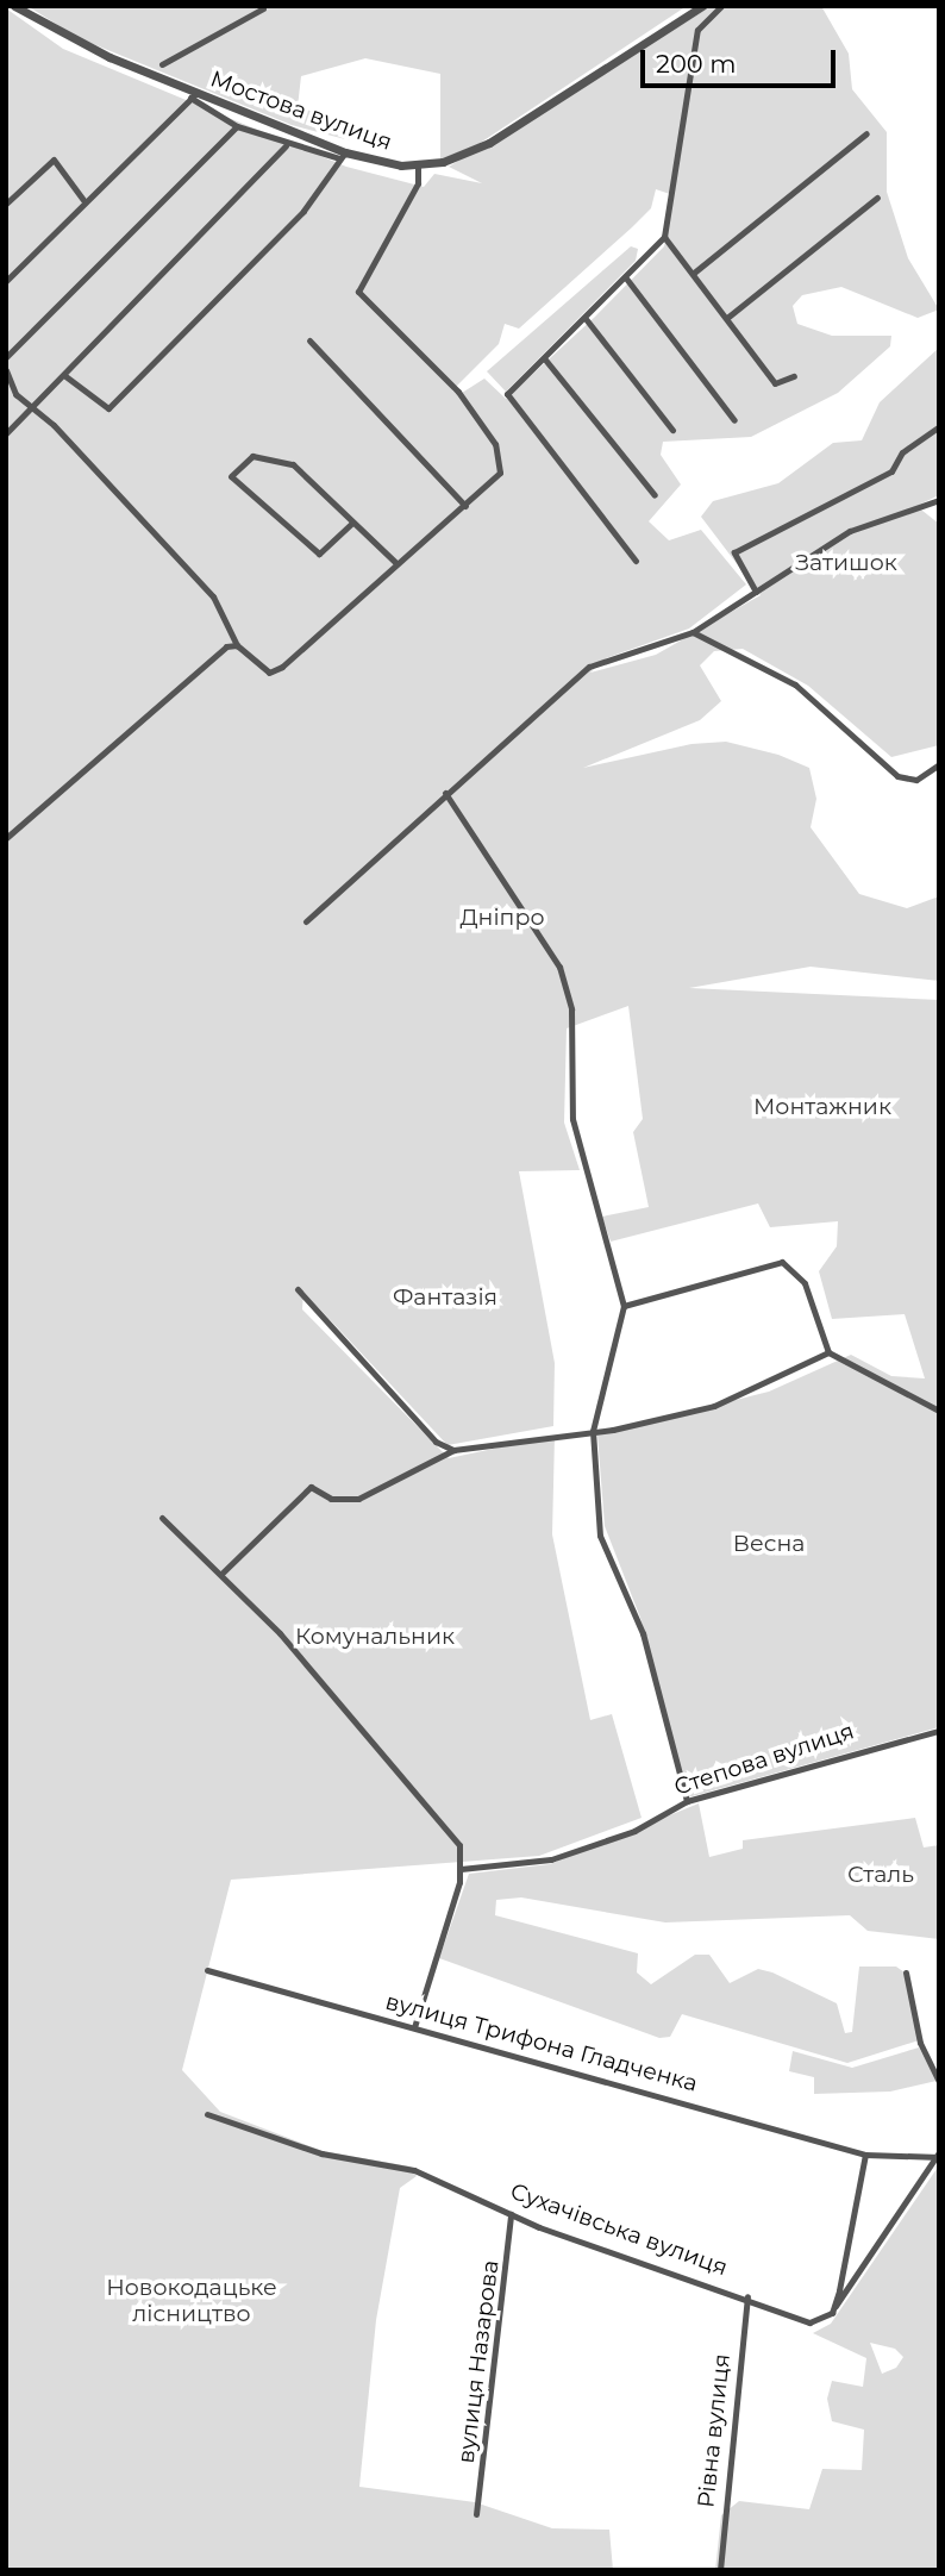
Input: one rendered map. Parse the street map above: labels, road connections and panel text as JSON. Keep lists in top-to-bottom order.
{
  "streets": {
    "street": [
      "Мостова вулиця",
      "Степова вулиця",
      "вулиця Трифона Гладченка",
      "Сухачівська вулиця",
      "вулиця Назарова",
      "Рівна вулиця"
    ]
  },
  "crossings": [
    ["Сухачівська вулиця", "вулиця Назарова"],
    ["Сухачівська вулиця", "Рівна вулиця"]
  ],
  "parks": [
    "Затишок",
    "Дніпро",
    "Монтажник",
    "Фантазія",
    "Весна",
    "Комунальник",
    "Сталь",
    "Новокодацьке лісництво"
  ],
  "scale_bar": "200 m"
}
